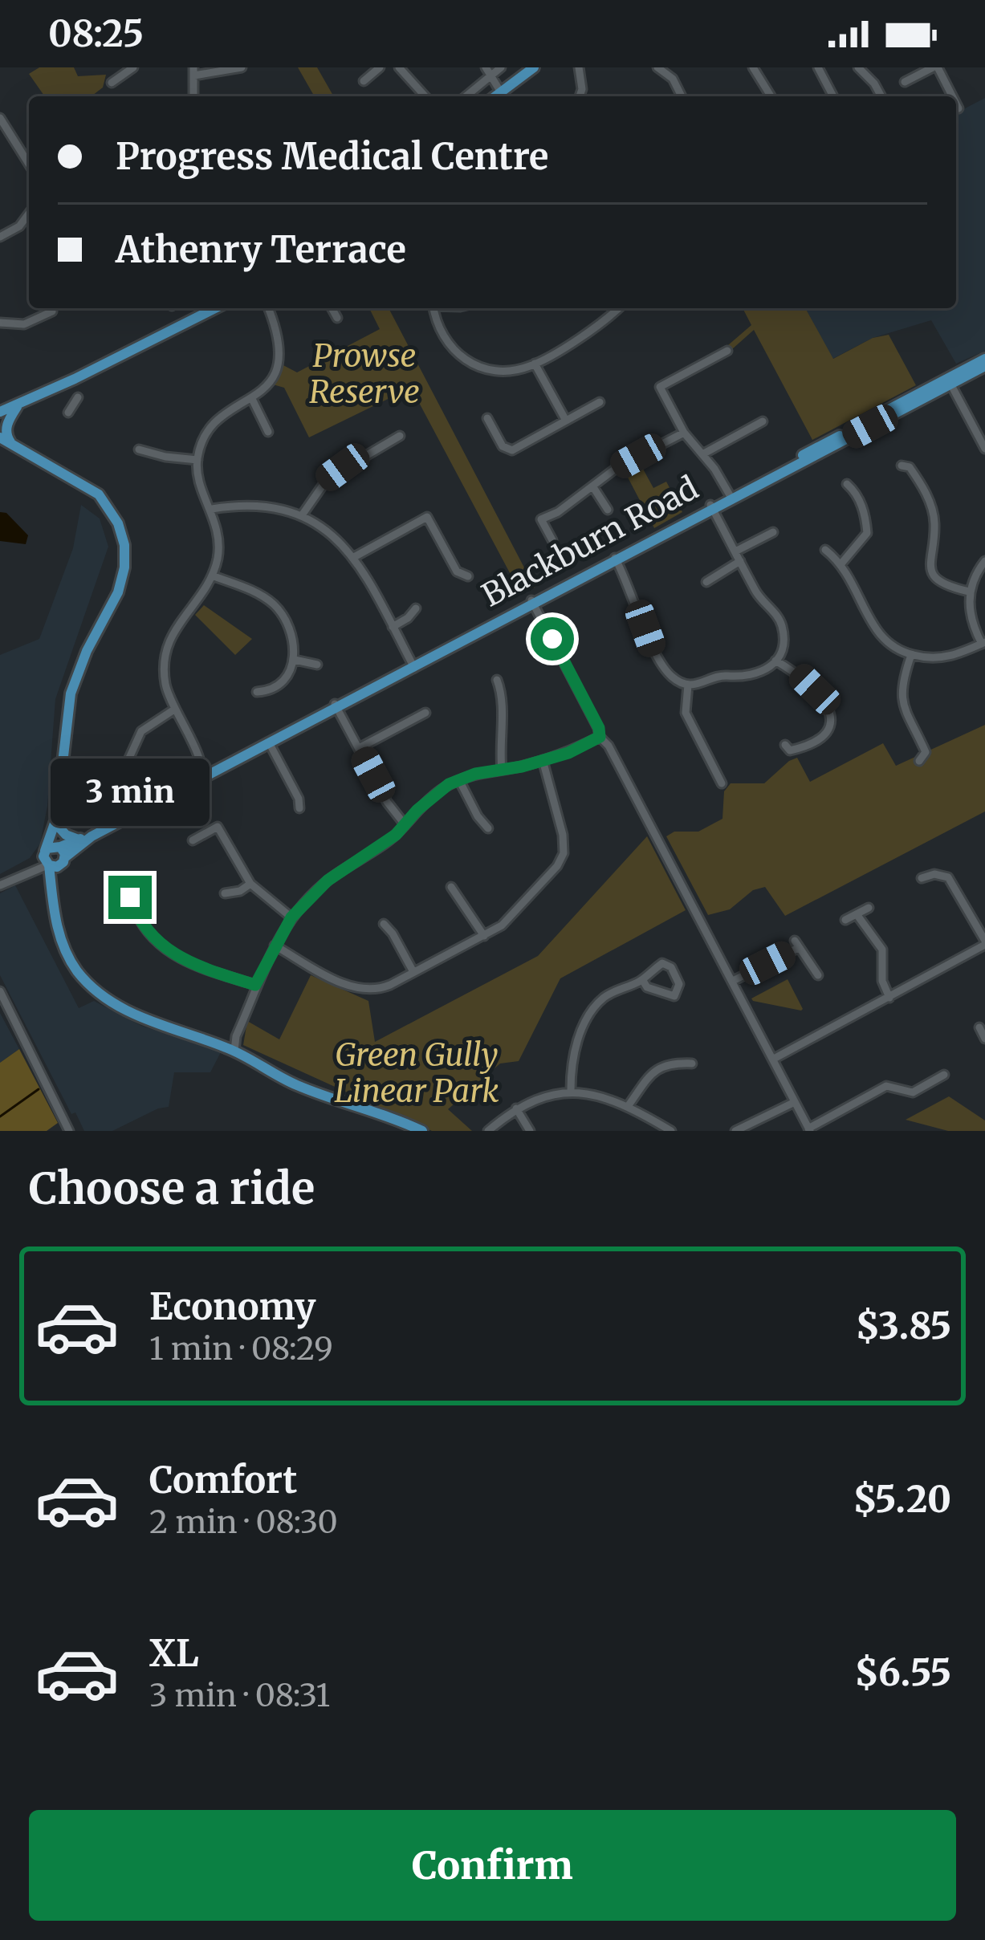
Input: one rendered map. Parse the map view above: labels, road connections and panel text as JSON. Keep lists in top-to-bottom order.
{
  "streets": {
    "main road": ["Blackburn Road"]
  },
  "parks": ["Prowse Reserve", "Green Gully Linear Park"],
  "page": {
    "status": "08:25",
    "banner": ["Progress Medical Centre", "Athenry Terrace"],
    "bubble": "3 min",
    "heading": "Choose a ride",
    "list": [
      {
        "name": "Economy",
        "note": "1 min · 08:29",
        "value": "$3.85"
      },
      {
        "name": "Comfort",
        "note": "2 min · 08:30",
        "value": "$5.20"
      },
      {
        "name": "XL",
        "note": "3 min · 08:31",
        "value": "$6.55"
      }
    ],
    "buttons": "Confirm"
  }
}
